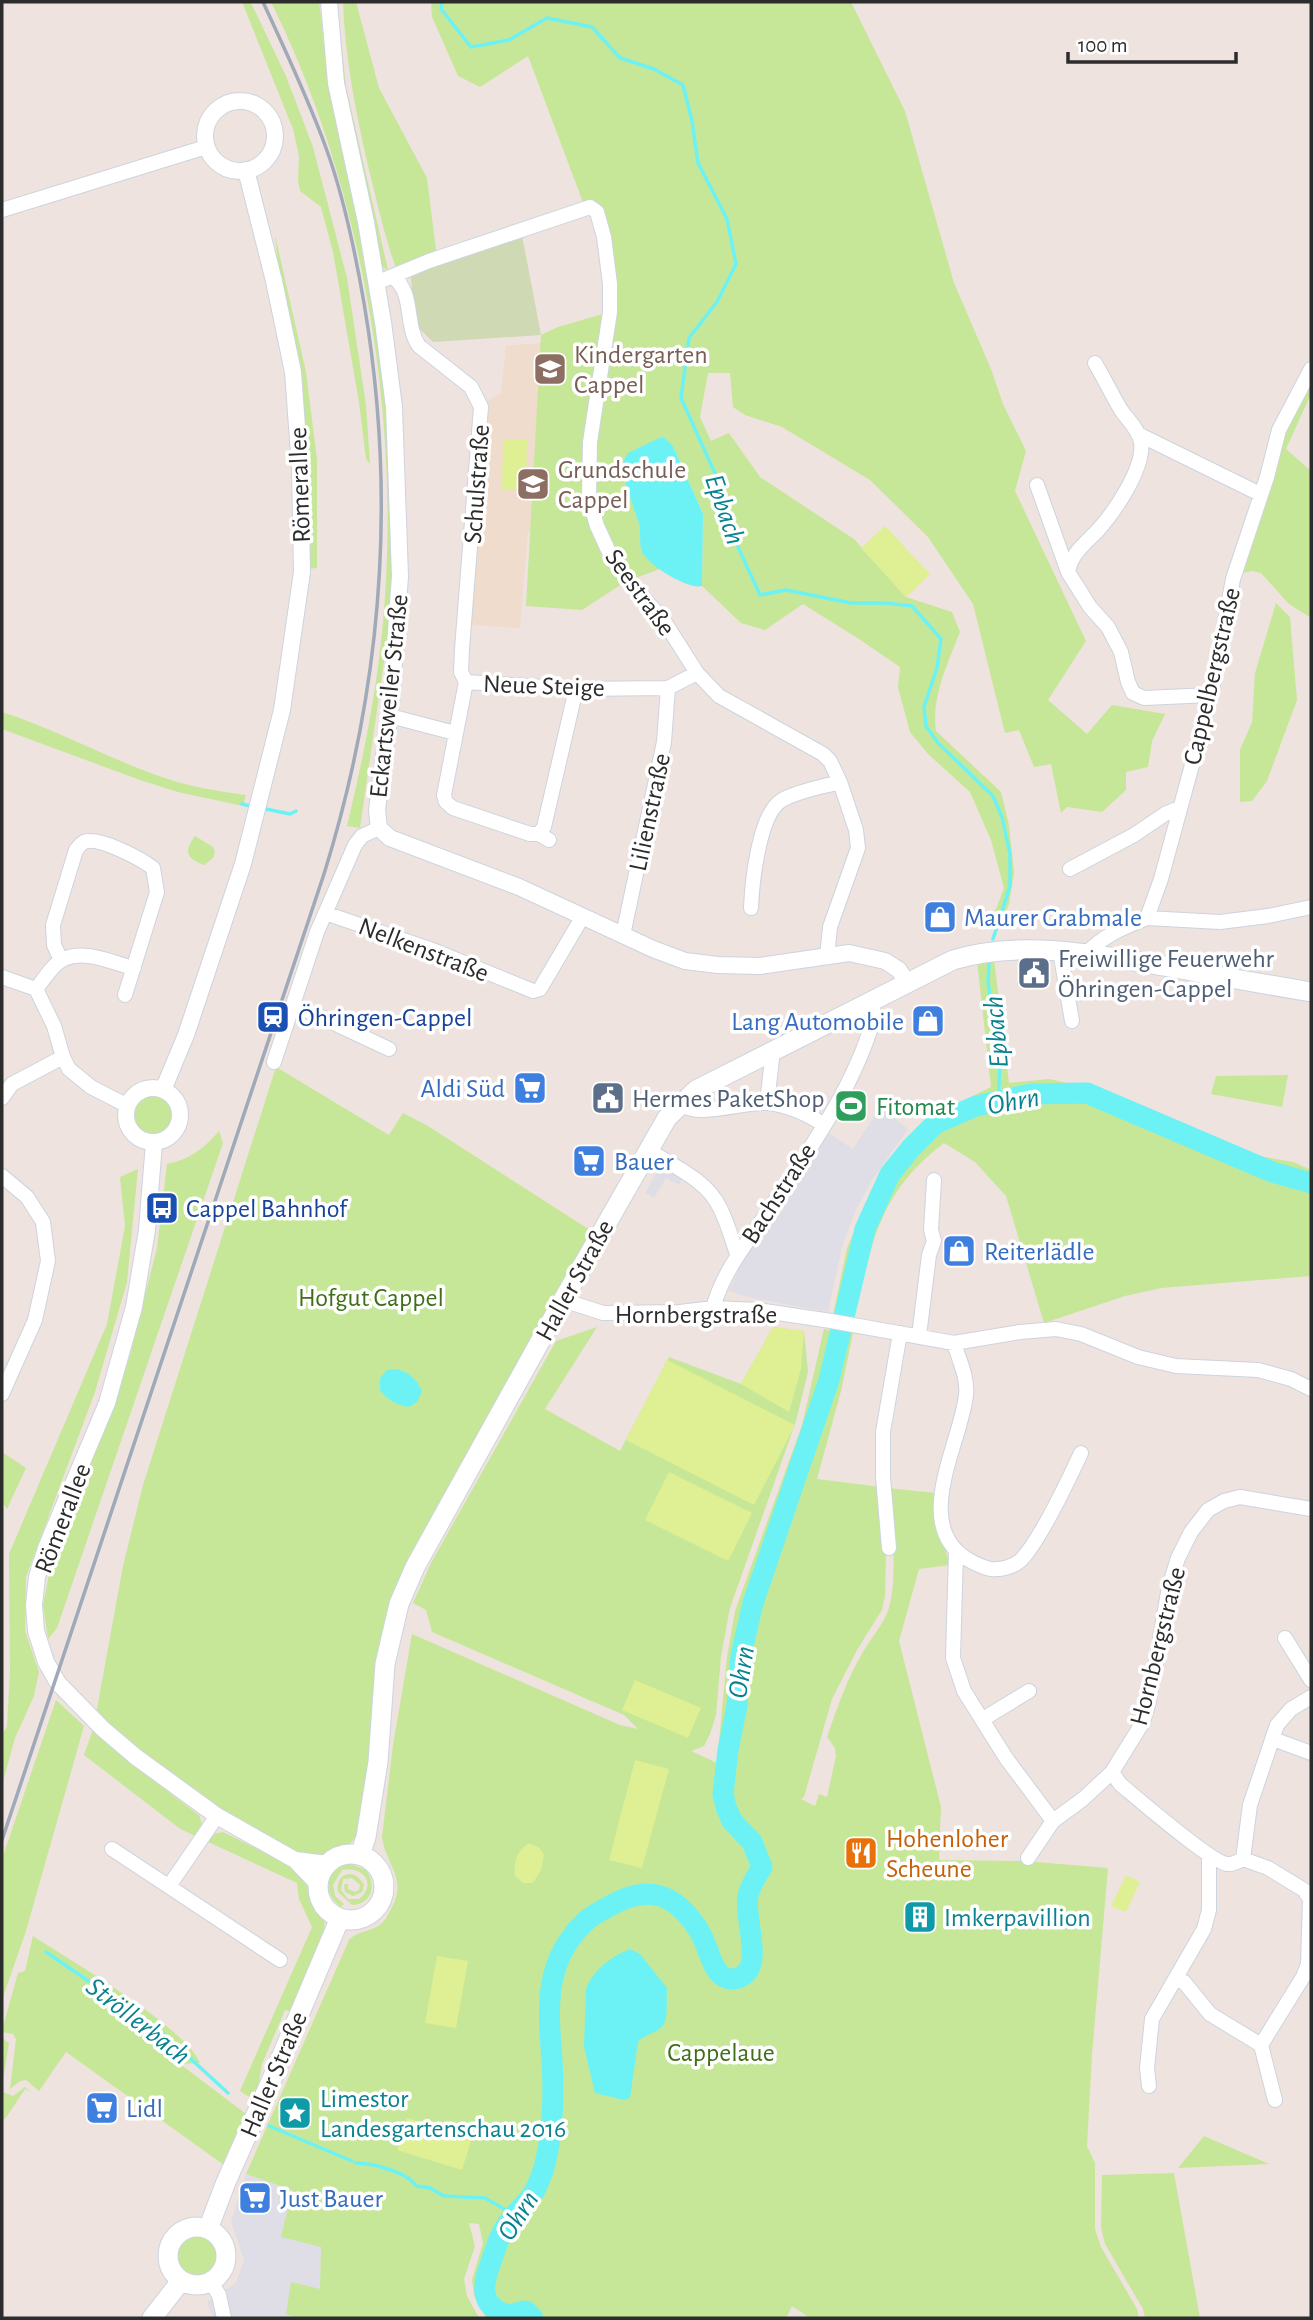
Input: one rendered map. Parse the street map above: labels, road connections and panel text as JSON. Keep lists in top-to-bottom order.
{
  "streets": {
    "main road": ["Haller Straße"],
    "street": [
      "Schulstraße",
      "Römerallee",
      "Seestraße",
      "Cappelbergstraße",
      "Neue Steige",
      "Eckartsweiler Straße",
      "Lilienstraße",
      "Nelkenstraße",
      "Bachstraße",
      "Hornbergstraße"
    ]
  },
  "crossings": [
    ["Schulstraße", "Seestraße"],
    ["Schulstraße", "Neue Steige"],
    ["Römerallee", "Haller Straße"],
    ["Seestraße", "Neue Steige"],
    ["Seestraße", "Eckartsweiler Straße"],
    ["Neue Steige", "Lilienstraße"],
    ["Eckartsweiler Straße", "Lilienstraße"],
    ["Eckartsweiler Straße", "Nelkenstraße"],
    ["Eckartsweiler Straße", "Haller Straße"],
    ["Bachstraße", "Haller Straße"],
    ["Bachstraße", "Hornbergstraße"],
    ["Haller Straße", "Hornbergstraße"]
  ],
  "water": ["Epbach", "Ohrn", "Ströllerbach"],
  "parks": ["Hofgut Cappel", "Cappelaue"],
  "places": {
    "school or university": ["Kindergarten Cappel", "Grundschule Cappel"],
    "shop": ["Maurer Grabmale", "Lang Automobile", "Reiterlädle"],
    "public building": ["Freiwillige Feuerwehr Öhringen-Cappel", "Hermes PaketShop"],
    "station": ["Öhringen-Cappel"],
    "supermarket": [
      "Aldi Süd",
      "Bauer",
      "Lidl",
      "Just Bauer"
    ],
    "sports": ["Fitomat"],
    "bus stop": ["Cappel Bahnhof"],
    "restaurant": ["Hohenloher Scheune"],
    "building": ["Imkerpavillion"],
    "place": ["Limestor Landesgartenschau 2016"]
  },
  "scale_bar": "100 m"
}
